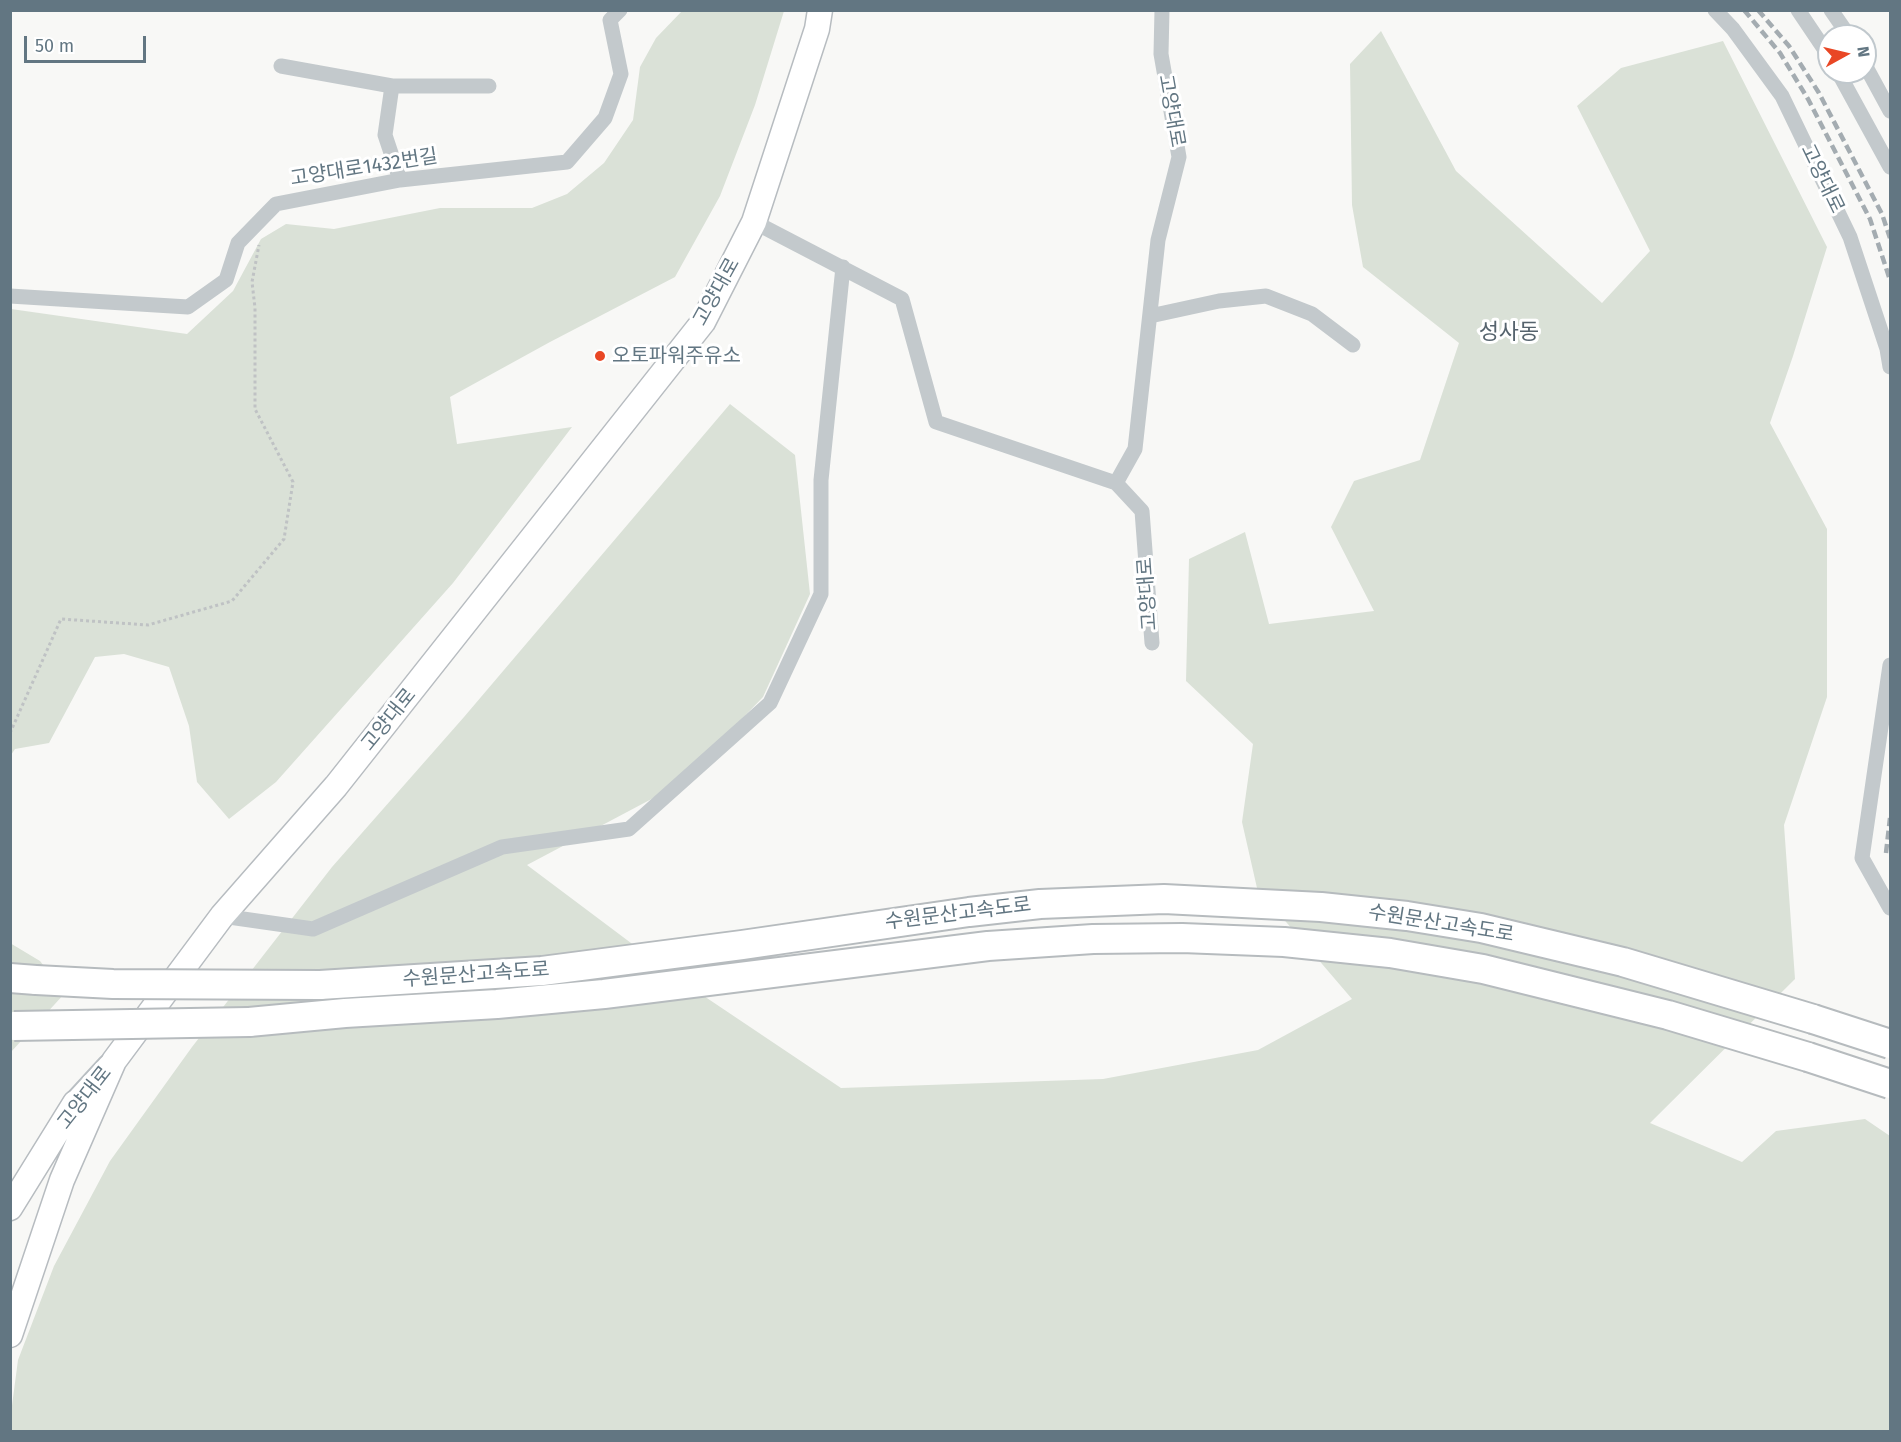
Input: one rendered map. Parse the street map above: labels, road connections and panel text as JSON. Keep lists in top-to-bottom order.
{
  "streets": {
    "highway": ["수원문산고속도로"],
    "main road": ["고양대로"],
    "street": ["고양대로1432번길"]
  },
  "districts": ["성사동"],
  "places": ["오토파워주유소"],
  "scale_bar": "50 m",
  "north": "right"
}
